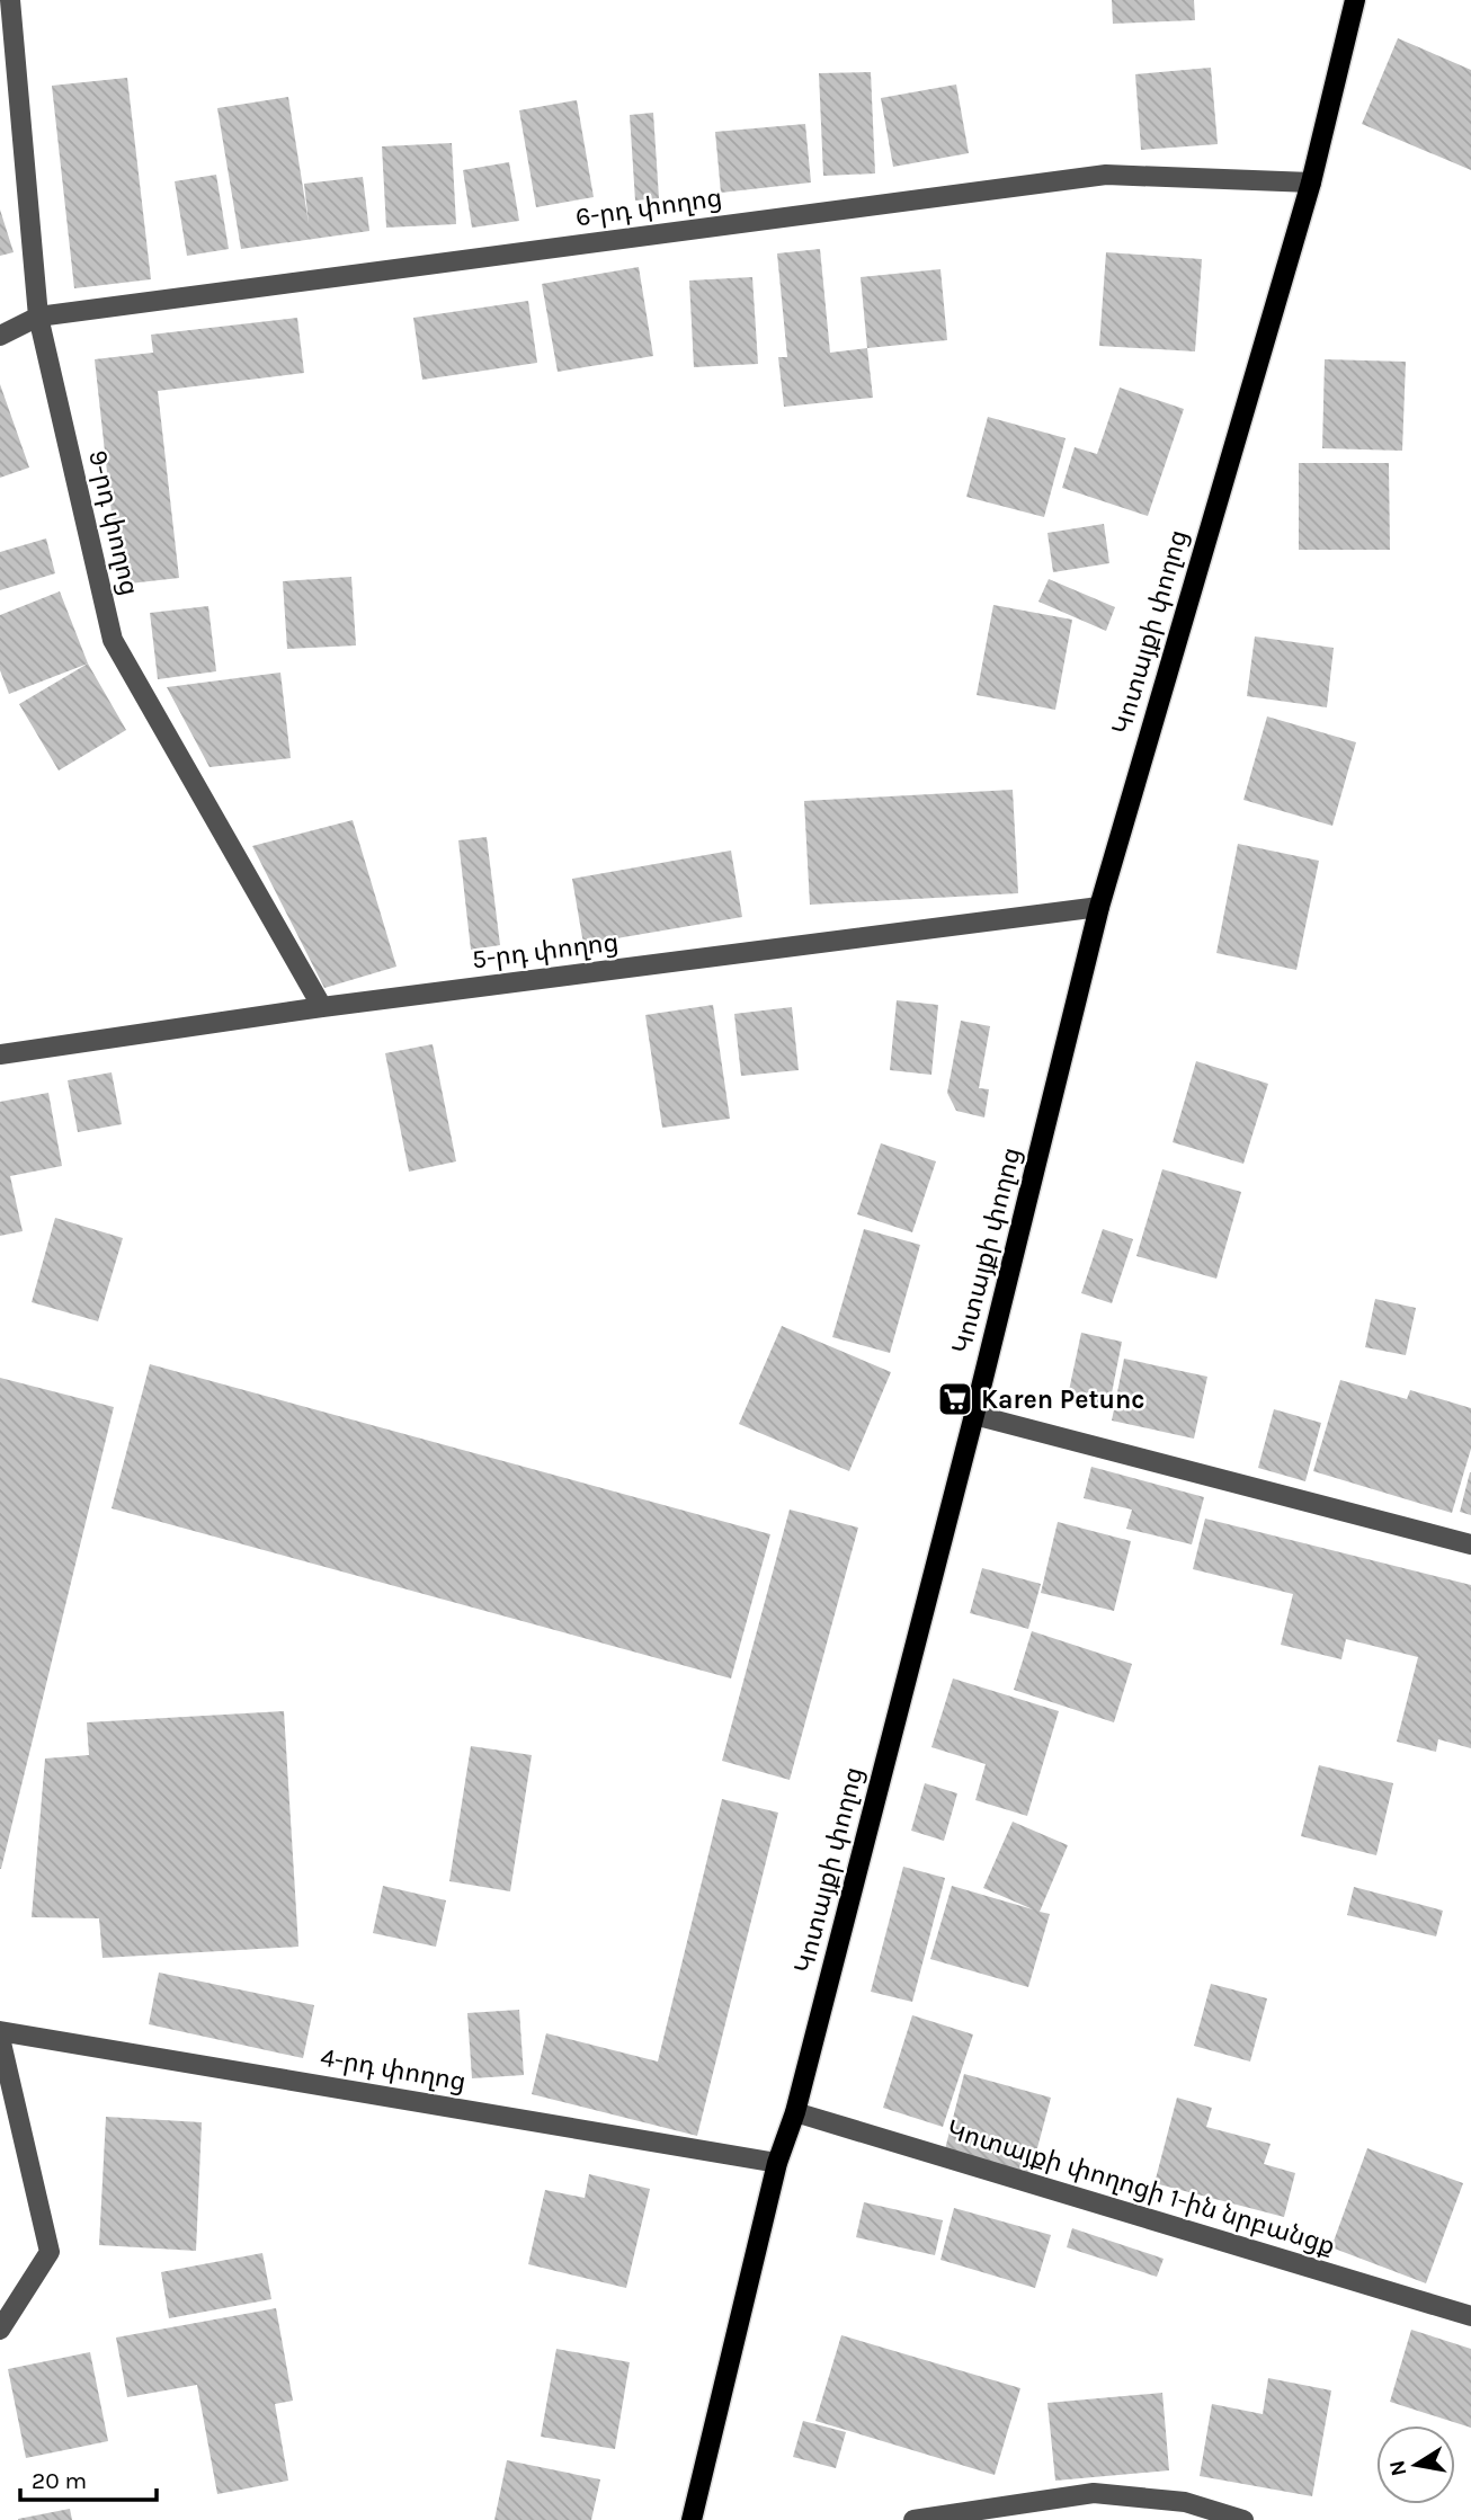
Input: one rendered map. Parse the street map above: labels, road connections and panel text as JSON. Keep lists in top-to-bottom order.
{
  "streets": {
    "main road": ["Կոտայքի փողոց"],
    "street": [
      "6-րդ փողոց",
      "9-րդ փողոց",
      "5-րդ փողոց",
      "4-րդ փողոց",
      "Կոտայքի փողոցի 1-ին նրբանցք"
    ]
  },
  "crossings": [
    ["6-րդ փողոց", "9-րդ փողոց"],
    ["6-րդ փողոց", "Կոտայքի փողոց"],
    ["9-րդ փողոց", "5-րդ փողոց"],
    ["Կոտայքի փողոց", "5-րդ փողոց"],
    ["Կոտայքի փողոց", "4-րդ փողոց"],
    ["Կոտայքի փողոց", "Կոտայքի փողոցի 1-ին նրբանցք"]
  ],
  "places": {
    "supermarket": ["Karen Petunc"]
  },
  "scale_bar": "20 m",
  "north": "left"
}
